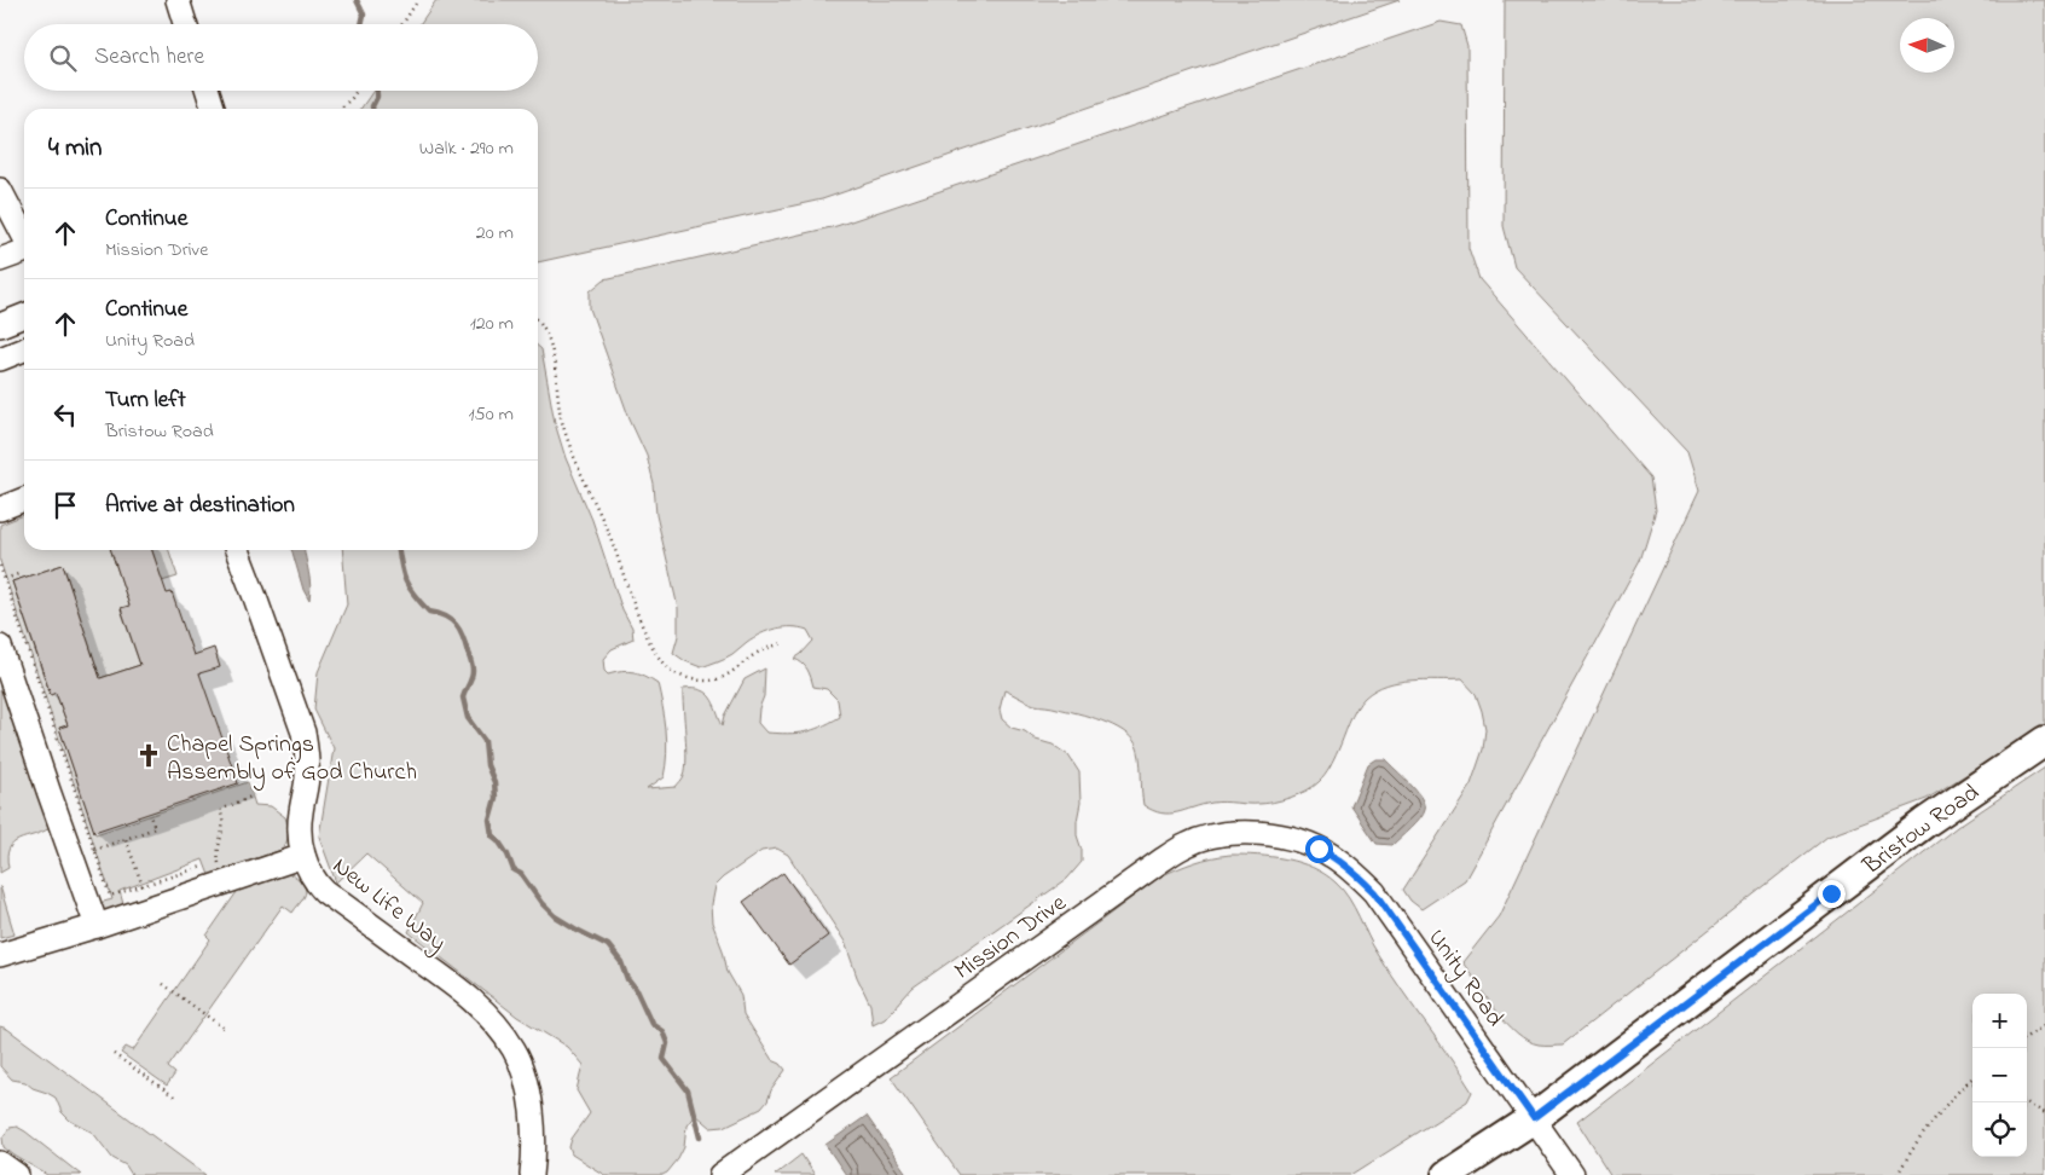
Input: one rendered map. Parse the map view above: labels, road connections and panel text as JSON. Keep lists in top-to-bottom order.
{
  "streets": {
    "main road": ["Bristow Road"],
    "street": ["New Life Way", "Mission Drive", "Unity Road"]
  },
  "crossings": [
    ["Bristow Road", "Unity Road"],
    ["Mission Drive", "Unity Road"]
  ],
  "places": {
    "church": ["Chapel Springs Assembly of God Church"]
  },
  "north": "left",
  "page": {
    "search": "Search here",
    "heading": ["4 min", "Walk · 290 m"],
    "list": [
      ["Continue", "Mission Drive", "20 m"],
      ["Continue", "Unity Road", "120 m"],
      ["Turn left", "Bristow Road", "150 m"],
      "Arrive at destination"
    ],
    "map_buttons": ["+", "−"]
  }
}
